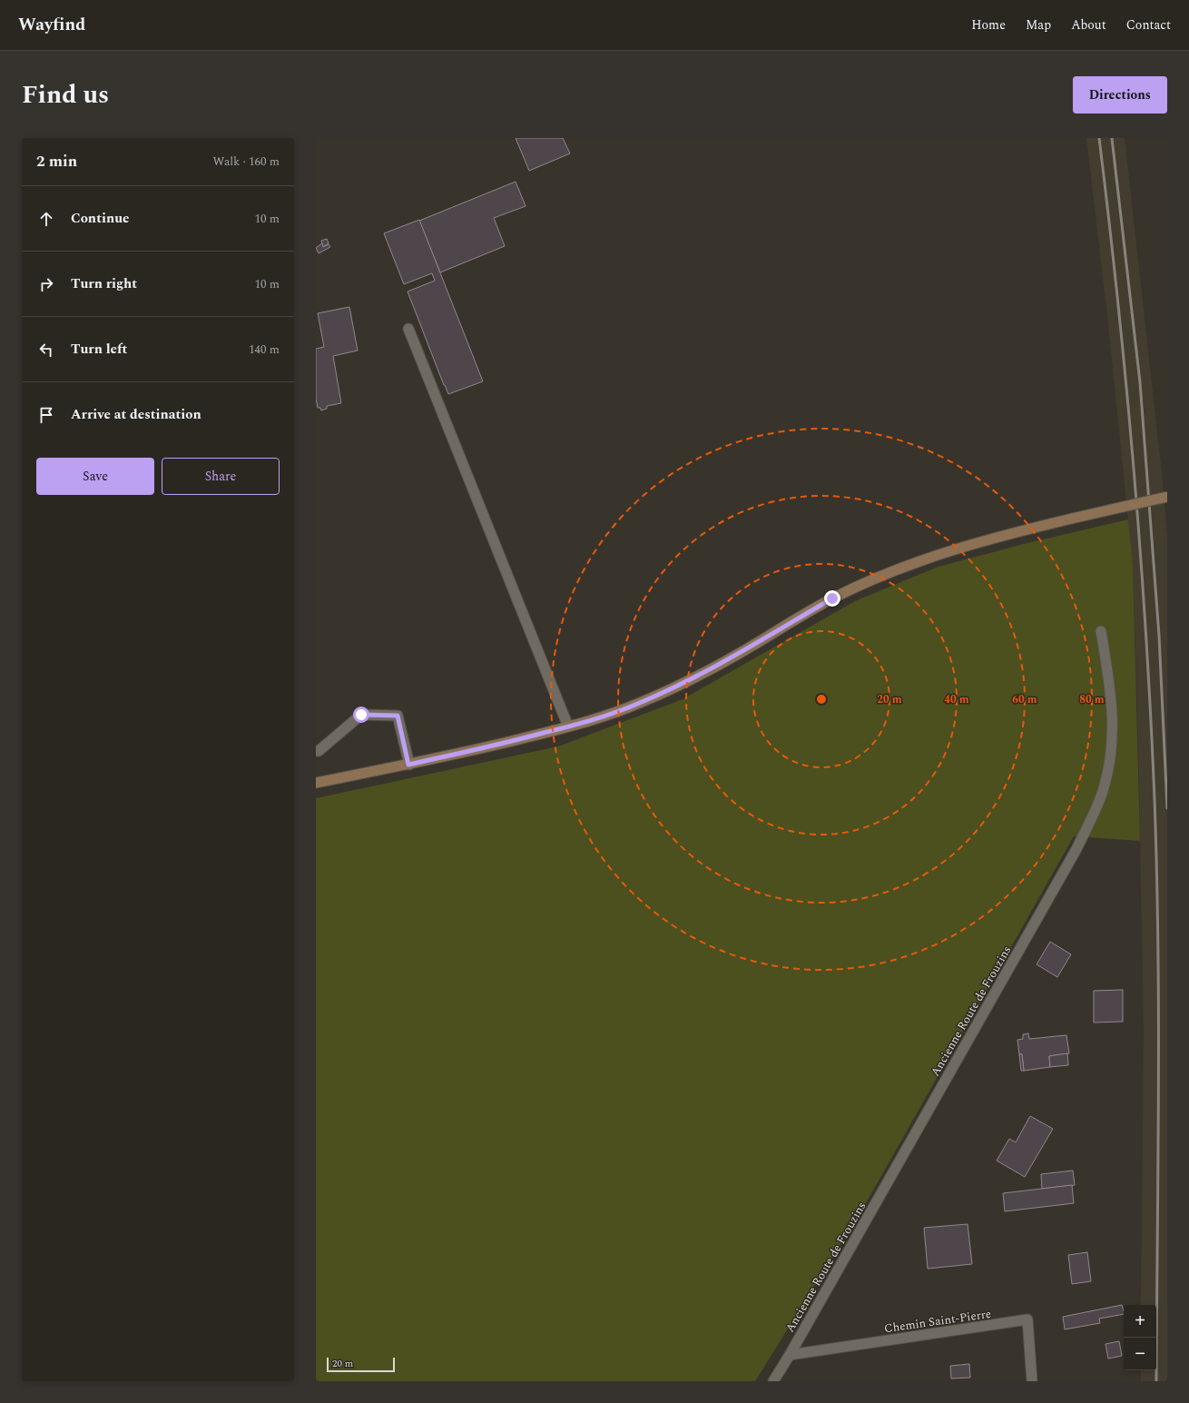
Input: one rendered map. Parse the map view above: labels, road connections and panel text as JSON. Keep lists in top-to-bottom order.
{
  "streets": {
    "street": ["Ancienne Route de Frouzins", "Chemin Saint-Pierre"]
  },
  "crossings": [
    ["Ancienne Route de Frouzins", "Chemin Saint-Pierre"]
  ],
  "scale_bar": "20 m",
  "page": {
    "header": "Wayfind",
    "nav": [
      "Home",
      "Map",
      "About",
      "Contact"
    ],
    "title": "Find us",
    "buttons": [
      "Directions",
      ["Save", "Share"]
    ],
    "heading": ["2 min", "Walk · 160 m"],
    "list": [
      ["Continue", "10 m"],
      ["Turn right", "10 m"],
      ["Turn left", "140 m"],
      "Arrive at destination"
    ],
    "map_buttons": ["+", "−"],
    "scale": "20 m"
  },
  "rings": [
    "20 m",
    "40 m",
    "60 m",
    "80 m"
  ]
}
